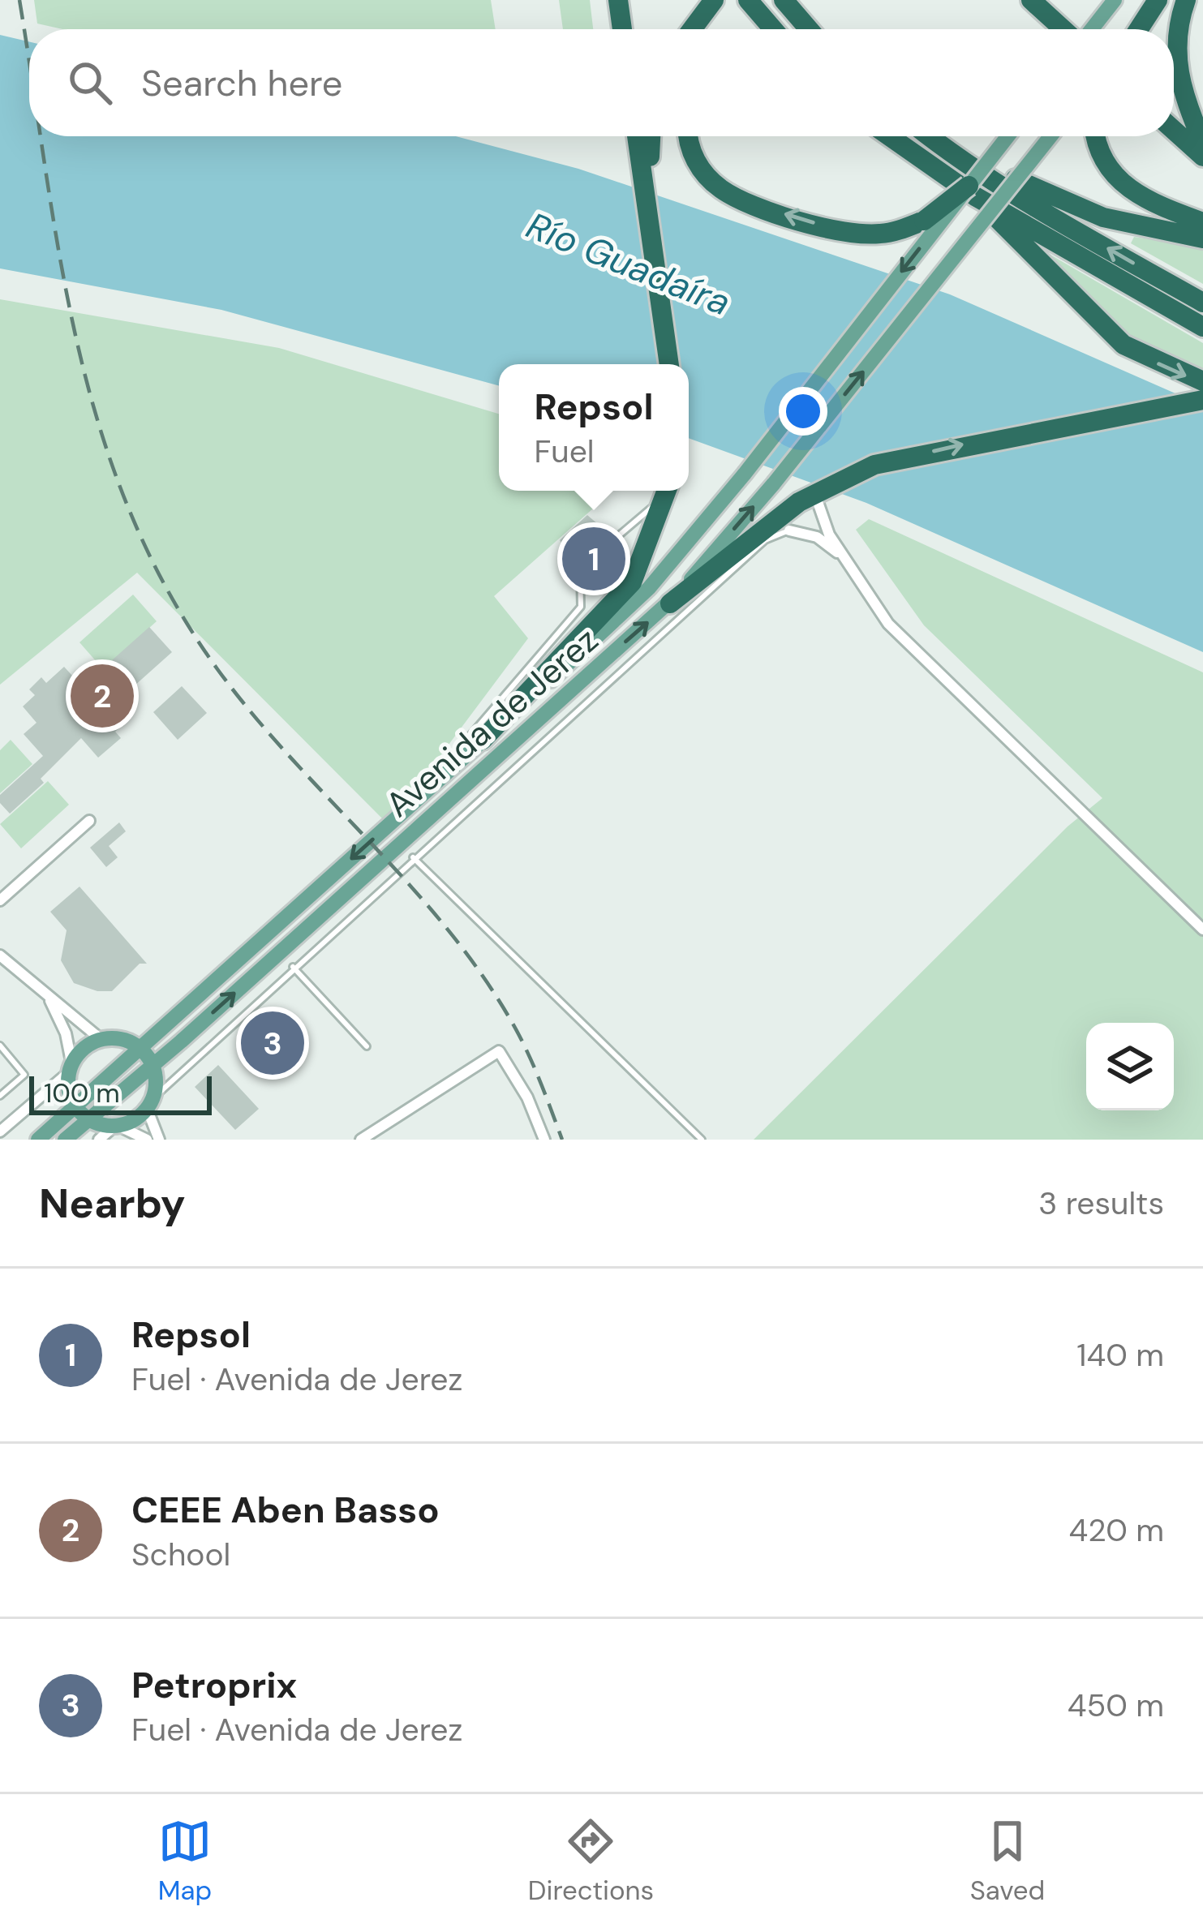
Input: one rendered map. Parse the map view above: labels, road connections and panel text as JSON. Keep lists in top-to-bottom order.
{
  "streets": {
    "main road": ["Avenida de Jerez"]
  },
  "water": ["Río Guadaíra"],
  "scale_bar": "100 m",
  "page": {
    "search": "Search here",
    "popup": ["Repsol", "Fuel"],
    "pins": ["1", "2", "3"],
    "scale": "100 m",
    "heading": ["Nearby", "3 results"],
    "list": [
      {
        "mark": "1",
        "name": "Repsol",
        "note": "Fuel · Avenida de Jerez",
        "value": "140 m"
      },
      {
        "mark": "2",
        "name": "CEEE Aben Basso",
        "note": "School",
        "value": "420 m"
      },
      {
        "mark": "3",
        "name": "Petroprix",
        "note": "Fuel · Avenida de Jerez",
        "value": "450 m"
      }
    ],
    "nav": ["Map", "Directions", "Saved"]
  }
}
